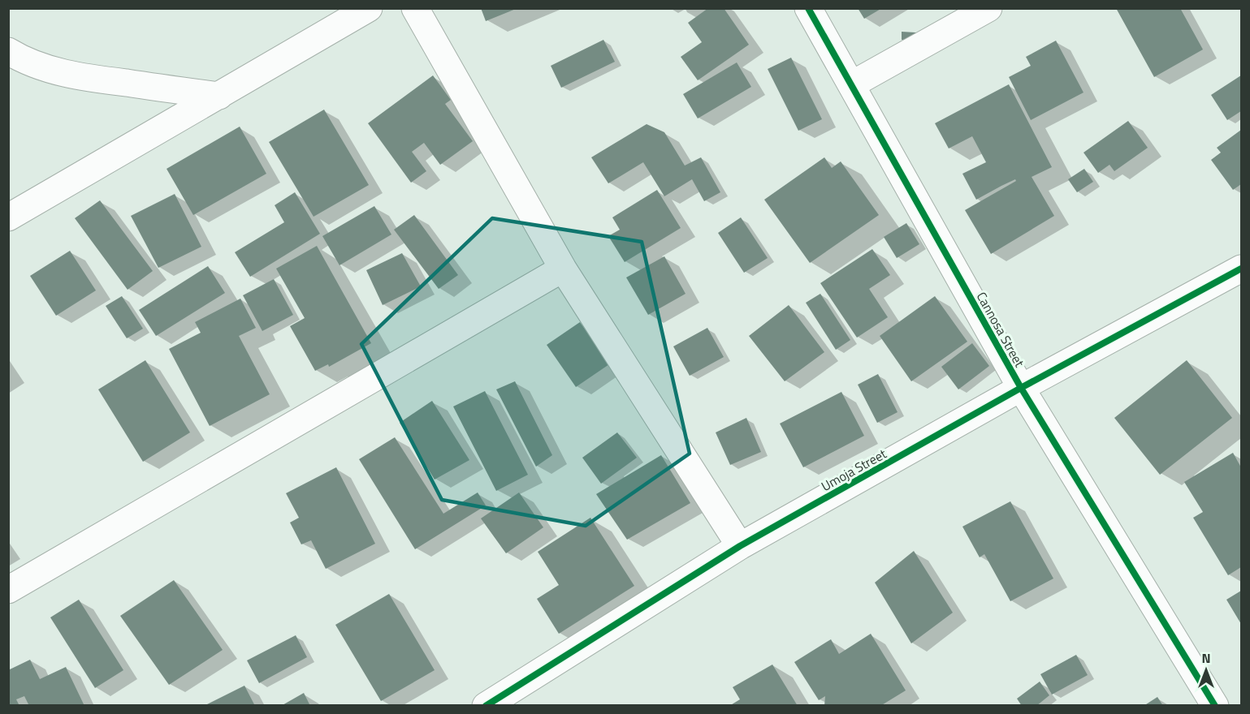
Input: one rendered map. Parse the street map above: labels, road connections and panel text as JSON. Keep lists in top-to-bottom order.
{
  "streets": {
    "street": ["Cannosa Street", "Umoja Street"]
  },
  "crossings": [
    ["Cannosa Street", "Umoja Street"]
  ],
  "north": "top"
}
